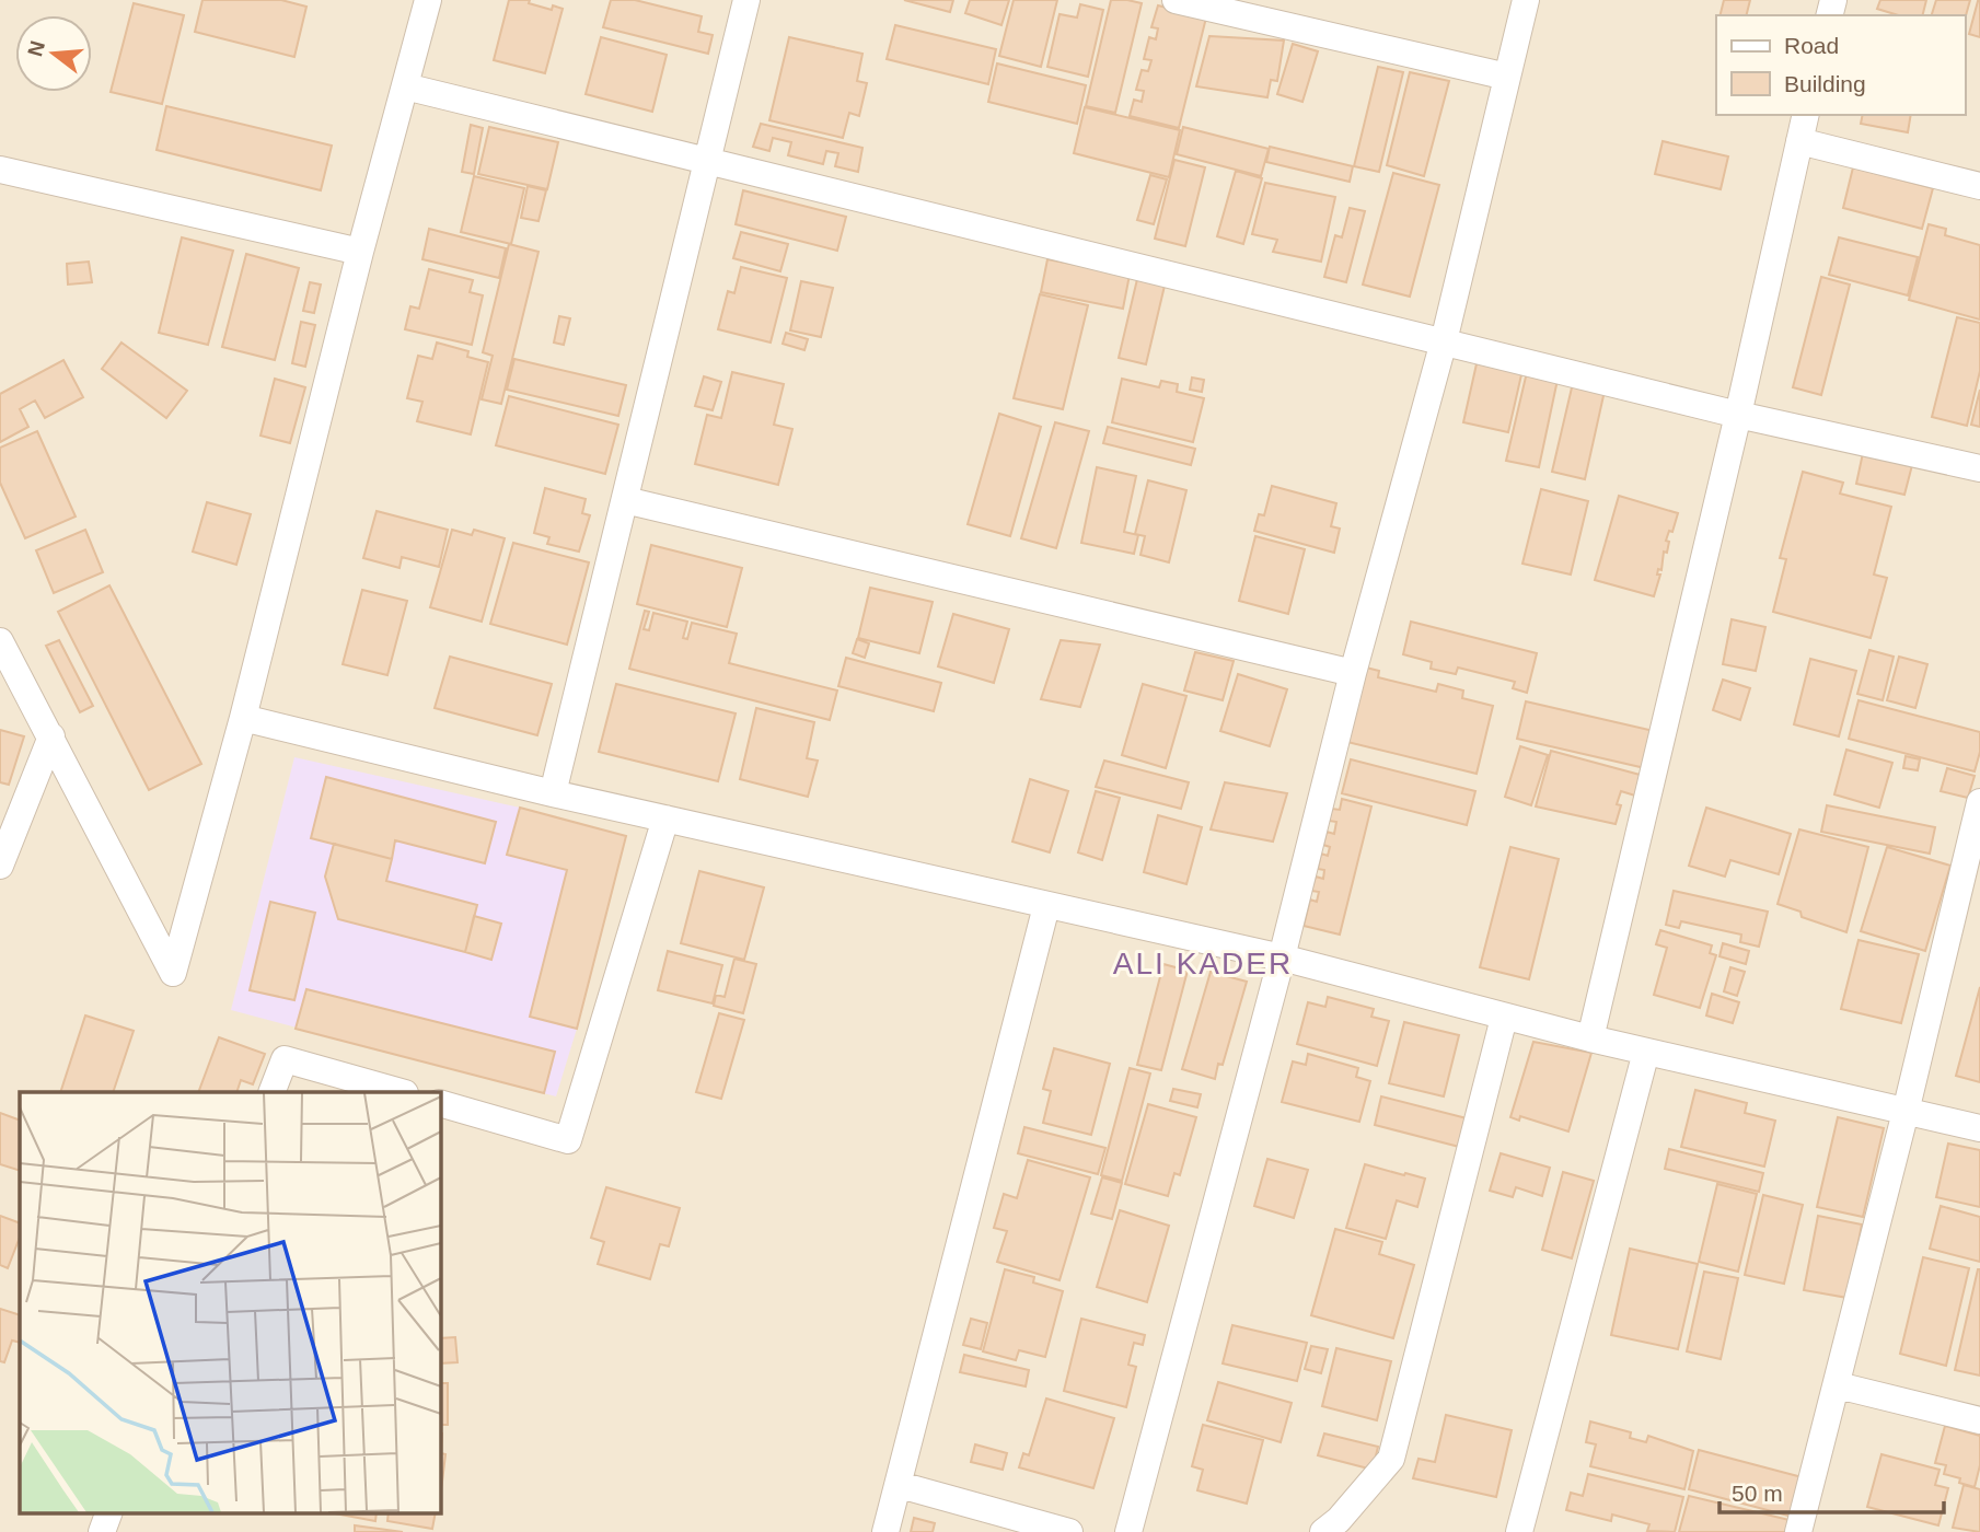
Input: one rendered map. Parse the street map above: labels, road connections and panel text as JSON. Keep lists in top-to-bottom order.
{
  "districts": ["ALI KADER"],
  "legend": ["Road", "Building"],
  "scale_bar": "50 m",
  "north": "left"
}
